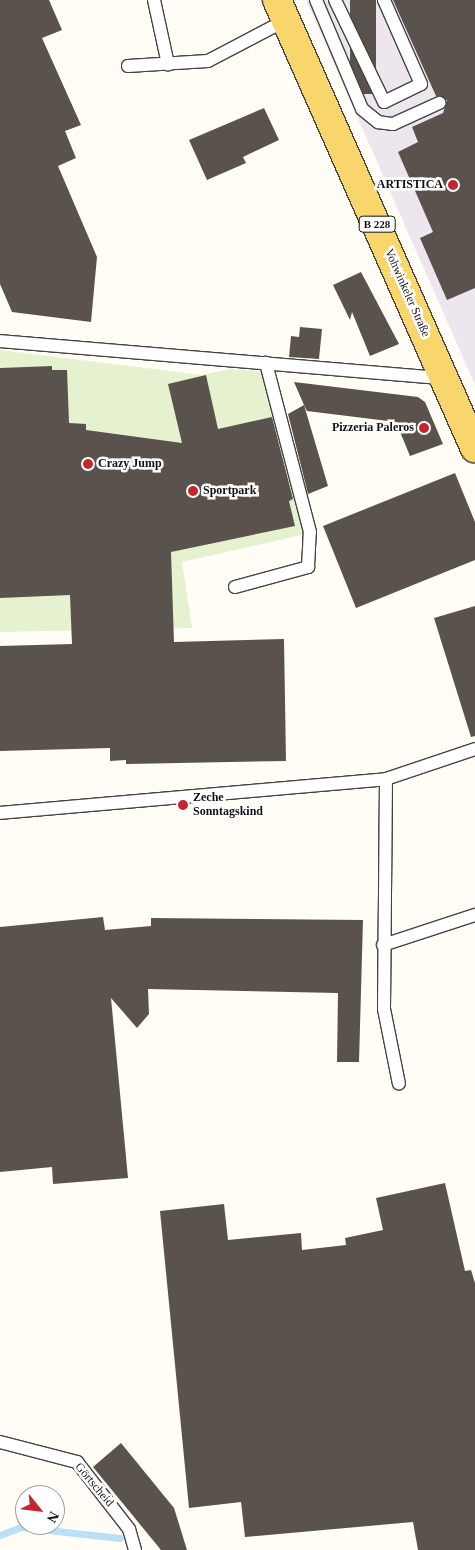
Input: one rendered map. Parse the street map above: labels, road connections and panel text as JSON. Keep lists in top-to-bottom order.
{
  "streets": {
    "main road": ["B 228", "Vohwinkeler Straße"],
    "lane": ["Görtscheid"]
  },
  "places": [
    "ARTISTICA",
    "Pizzeria Paleros",
    "Crazy Jump",
    "Sportpark",
    "Zeche Sonntagskind"
  ],
  "north": "bottom right"
}
